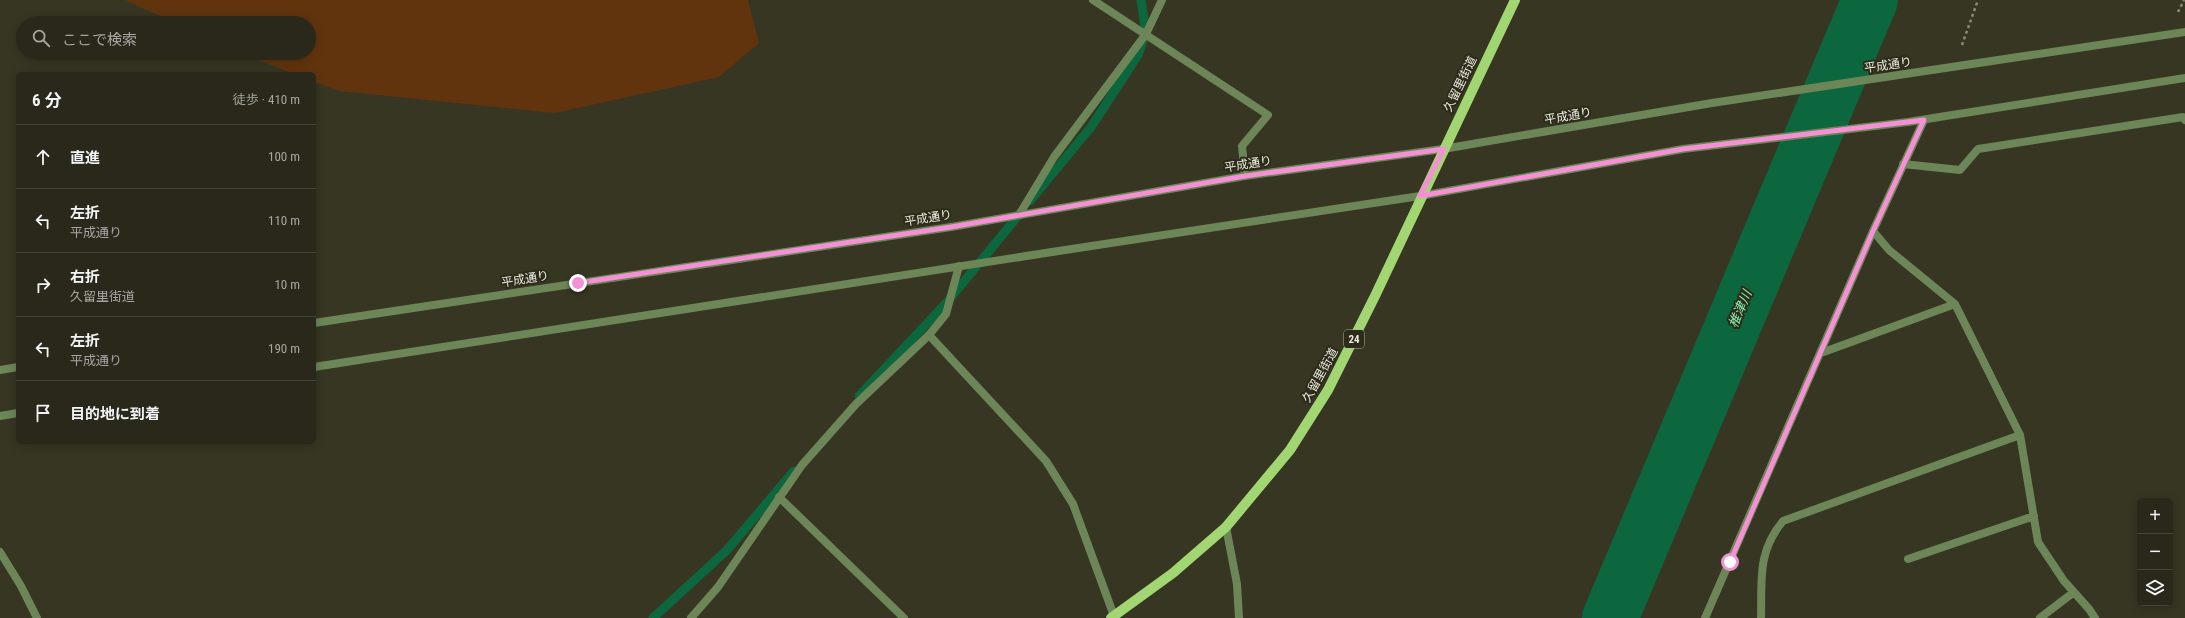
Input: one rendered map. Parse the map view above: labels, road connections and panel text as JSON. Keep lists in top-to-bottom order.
{
  "streets": {
    "main road": ["久留里街道", "24"],
    "street": ["平成通り"]
  },
  "crossings": [
    ["平成通り", "久留里街道"]
  ],
  "water": ["椎津川"],
  "page": {
    "search": "ここで検索",
    "heading": ["6 分", "徒歩 · 410 m"],
    "list": [
      ["直進", "100 m"],
      ["左折", "平成通り", "110 m"],
      ["右折", "久留里街道", "10 m"],
      ["左折", "平成通り", "190 m"],
      "目的地に到着"
    ],
    "map_buttons": ["+", "−"]
  }
}
